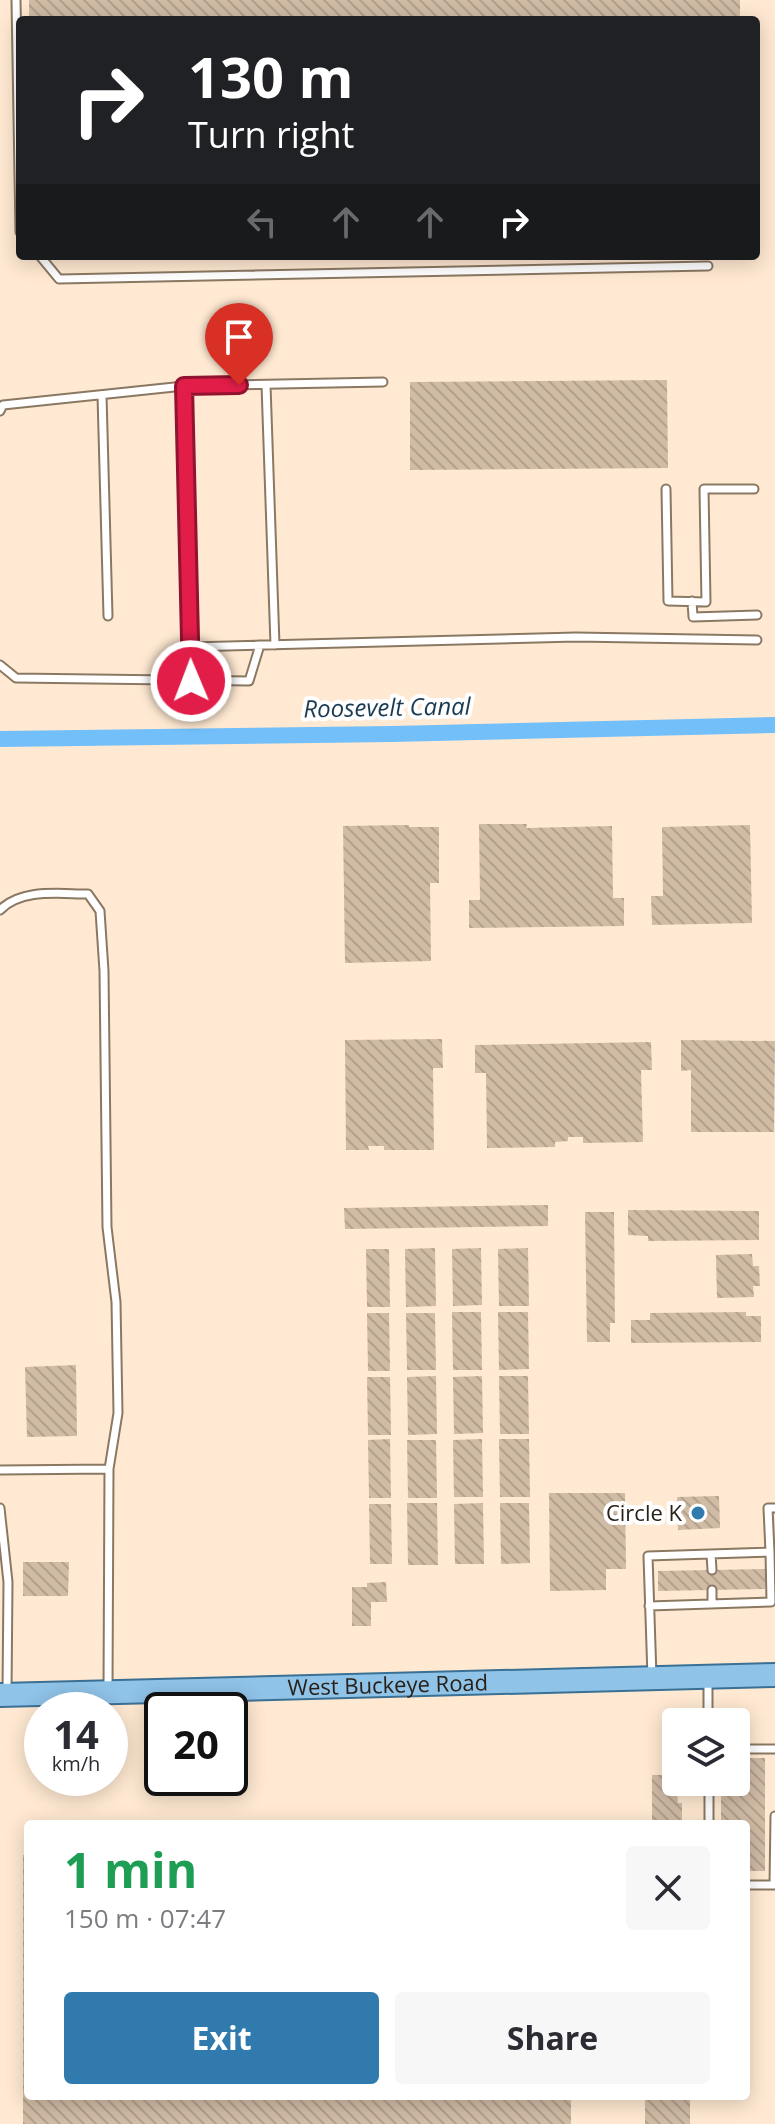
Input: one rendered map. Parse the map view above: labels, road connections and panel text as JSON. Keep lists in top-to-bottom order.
{
  "streets": {
    "main road": ["West Buckeye Road"]
  },
  "water": ["Roosevelt Canal"],
  "places": ["Circle K"],
  "page": {
    "turn": ["130 m", "Turn right"],
    "speed": "14 km/h",
    "limit": "20",
    "heading": ["1 min", "150 m · 07:47"],
    "buttons": ["Exit", "Share"]
  }
}
